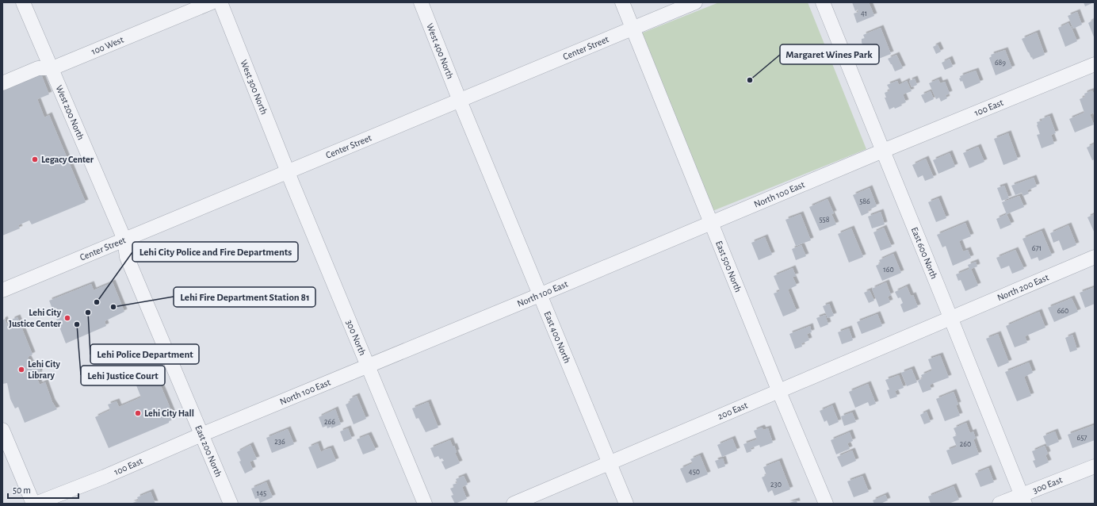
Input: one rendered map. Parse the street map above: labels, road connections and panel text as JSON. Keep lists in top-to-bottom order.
{
  "streets": {
    "street": [
      "100 West",
      "Center Street",
      "West 400 North",
      "West 300 North",
      "100 East",
      "West 200 North",
      "North 100 East",
      "East 600 North",
      "East 500 North",
      "North 200 East",
      "300 North",
      "East 400 North",
      "200 East",
      "East 200 North",
      "300 East"
    ]
  },
  "crossings": [
    ["100 West", "West 200 North"],
    ["Center Street", "West 400 North"],
    ["Center Street", "West 300 North"],
    ["Center Street", "West 200 North"],
    ["Center Street", "East 500 North"],
    ["Center Street", "300 North"],
    ["Center Street", "East 400 North"],
    ["Center Street", "East 200 North"],
    ["West 400 North", "East 400 North"],
    ["West 300 North", "300 North"],
    ["100 East", "North 100 East"],
    ["100 East", "East 600 North"],
    ["100 East", "East 200 North"],
    ["West 200 North", "East 200 North"],
    ["North 100 East", "East 600 North"],
    ["North 100 East", "East 500 North"],
    ["North 100 East", "300 North"],
    ["North 100 East", "East 400 North"],
    ["North 100 East", "East 200 North"],
    ["East 600 North", "North 200 East"],
    ["East 600 North", "200 East"],
    ["East 600 North", "300 East"],
    ["East 500 North", "200 East"],
    ["North 200 East", "200 East"],
    ["East 400 North", "200 East"]
  ],
  "places": [
    "Margaret Wines Park",
    "Legacy Center",
    "Lehi City Police and Fire Departments",
    "Lehi Fire Department Station 81",
    "Lehi Police Department",
    "Lehi City Justice Center",
    "Lehi Justice Court",
    "Lehi City Library",
    "Lehi City Hall"
  ],
  "house_numbers": [
    "41",
    "689",
    "586",
    "558",
    "671",
    "160",
    "660",
    "266",
    "657",
    "236",
    "260",
    "450",
    "230",
    "145"
  ],
  "scale_bar": "50 m"
}
